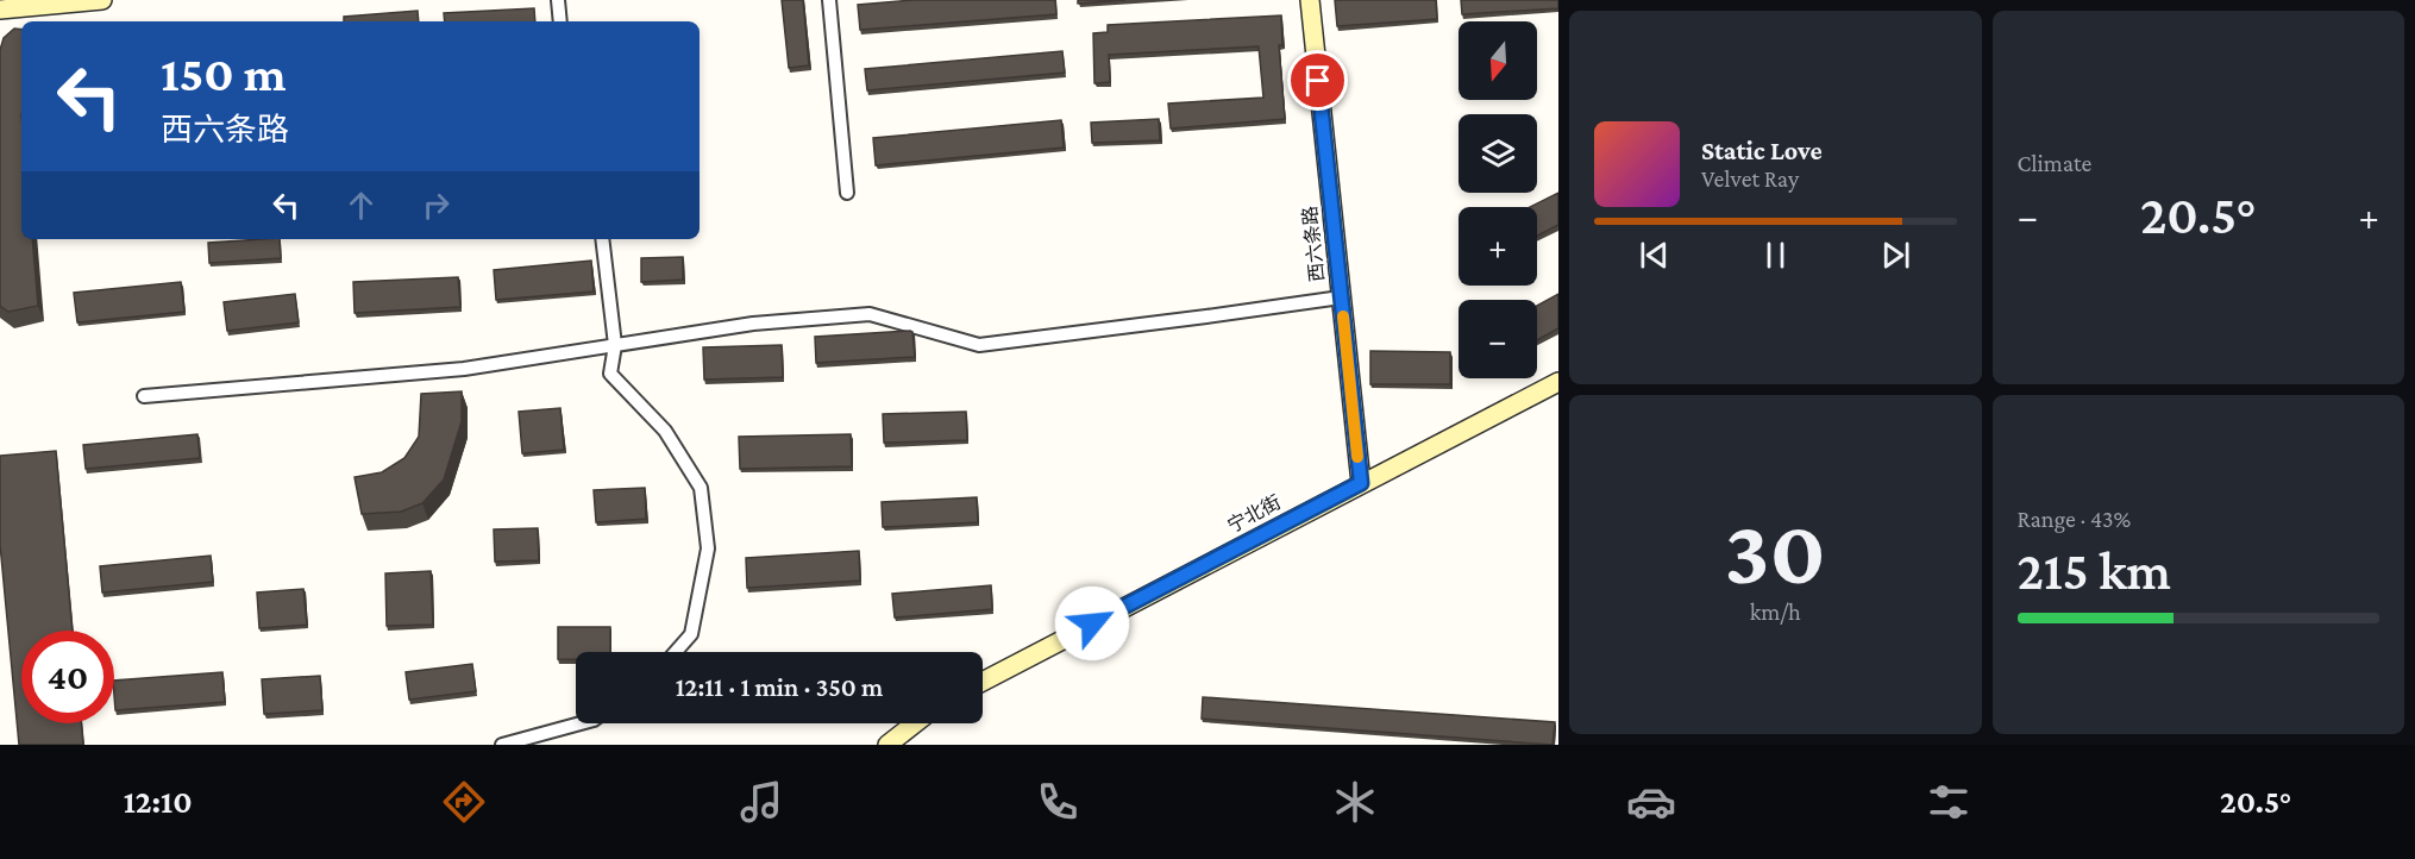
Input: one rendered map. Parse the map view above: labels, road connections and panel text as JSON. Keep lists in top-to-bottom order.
{
  "streets": {
    "street": ["西六条路", "宁北街"]
  },
  "crossings": [
    ["西六条路", "宁北街"]
  ],
  "north": "bottom",
  "page": {
    "tile": [
      "Climate",
      ["30", "km/h"],
      ["Range · 43%", "215 km"]
    ],
    "map_buttons": ["+", "−"],
    "turn": ["150 m", "西六条路"],
    "song": ["Static Love", "Velvet Ray"],
    "heat": ["−", "20.5°", "+"],
    "limit": "40",
    "trip": "12:11 · 1 min · 350 m",
    "tabs": ["12:10", "20.5°"]
  }
}
